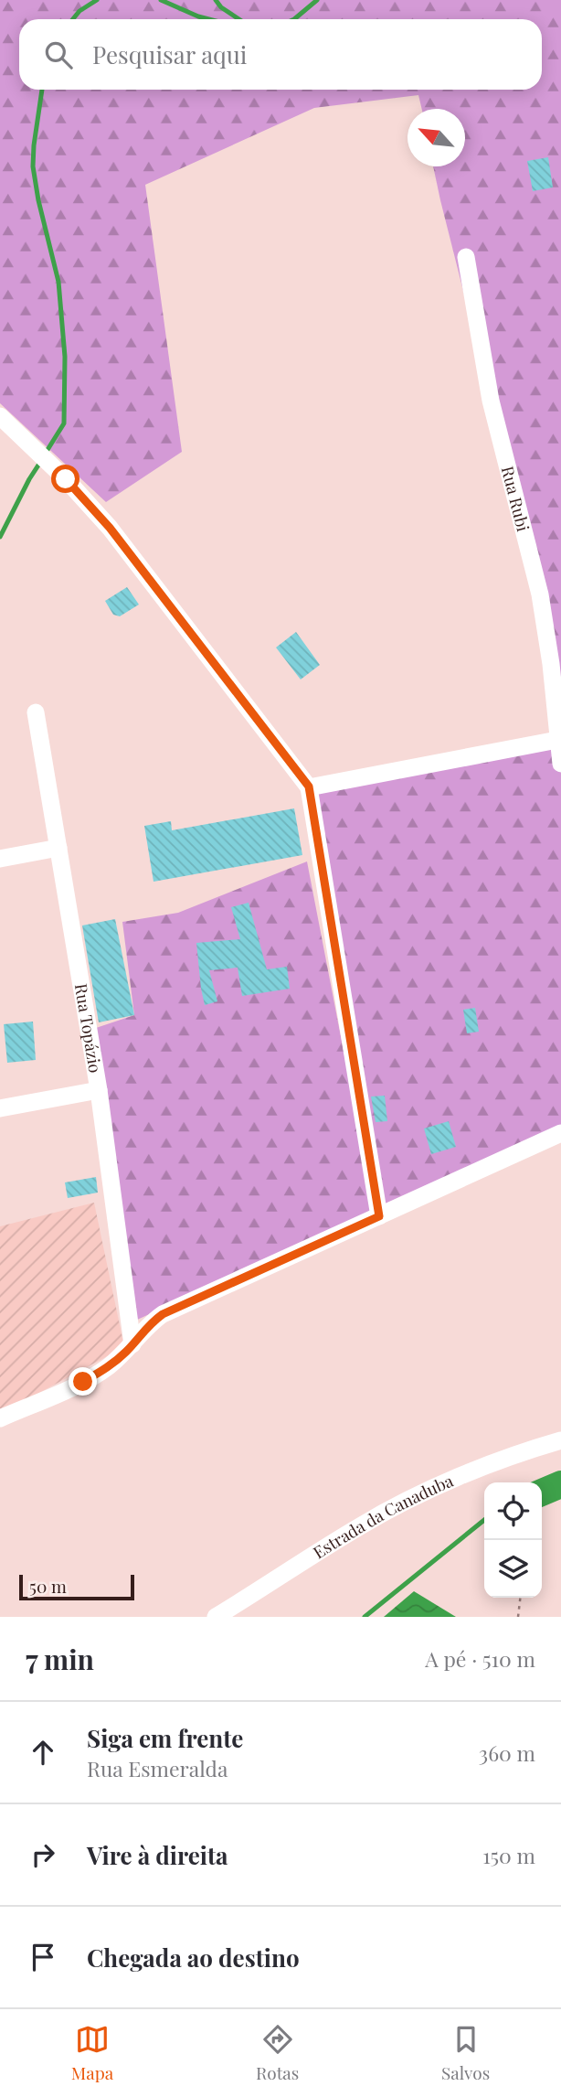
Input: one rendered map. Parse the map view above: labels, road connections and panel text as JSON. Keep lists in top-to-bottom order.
{
  "streets": {
    "street": ["Rua Rubi", "Rua Topázio", "Estrada da Canaduba"]
  },
  "scale_bar": "50 m",
  "north": "top left",
  "page": {
    "search": "Pesquisar aqui",
    "scale": "50 m",
    "heading": ["7 min", "A pé · 510 m"],
    "list": [
      ["Siga em frente", "Rua Esmeralda", "360 m"],
      ["Vire à direita", "150 m"],
      "Chegada ao destino"
    ],
    "nav": ["Mapa", "Rotas", "Salvos"]
  }
}
